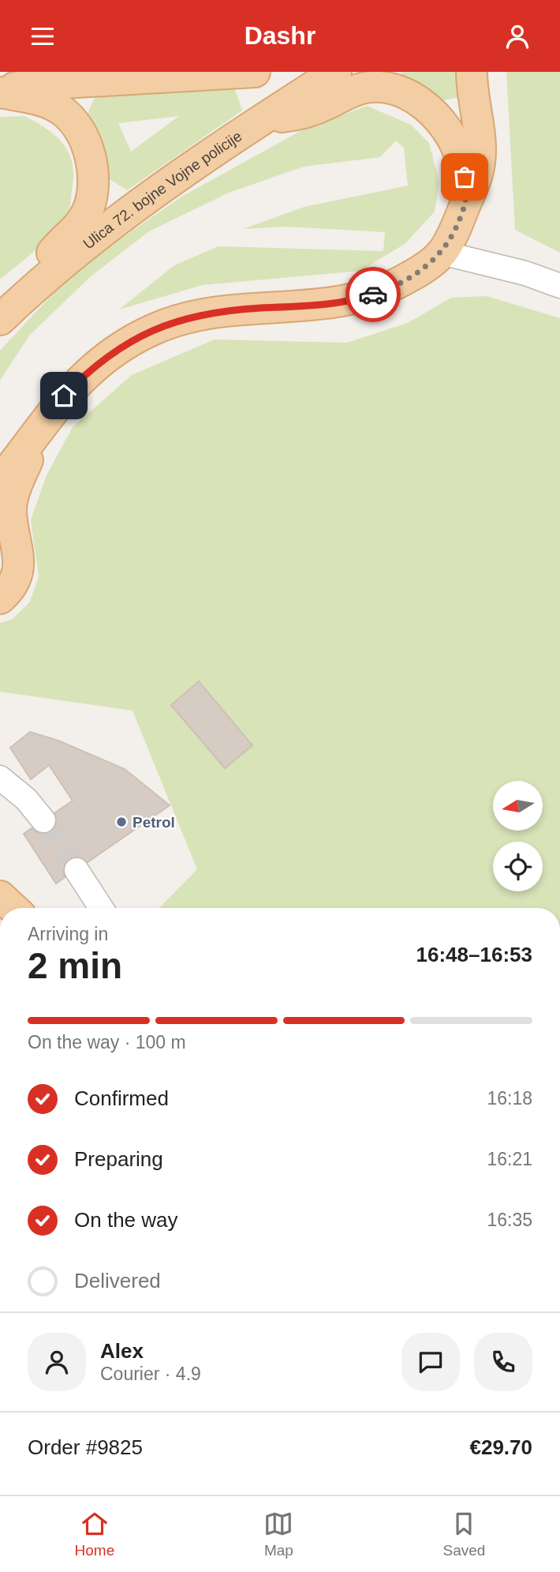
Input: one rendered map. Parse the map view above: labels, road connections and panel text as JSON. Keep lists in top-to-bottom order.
{
  "streets": {
    "main road": ["Ulica 72. bojne Vojne policije"]
  },
  "places": ["Petrol"],
  "north": "left",
  "page": {
    "header": "Dashr",
    "heading": ["2 min", "Arriving in", "16:48–16:53"],
    "panel": [
      "Alex",
      "Courier · 4.9",
      "Order #9825",
      "€29.70"
    ],
    "bar": "On the way · 100 m",
    "list": [
      ["Confirmed", "16:18"],
      ["Preparing", "16:21"],
      ["On the way", "16:35"],
      "Delivered"
    ],
    "tabs": ["Home", "Map", "Saved"]
  }
}
